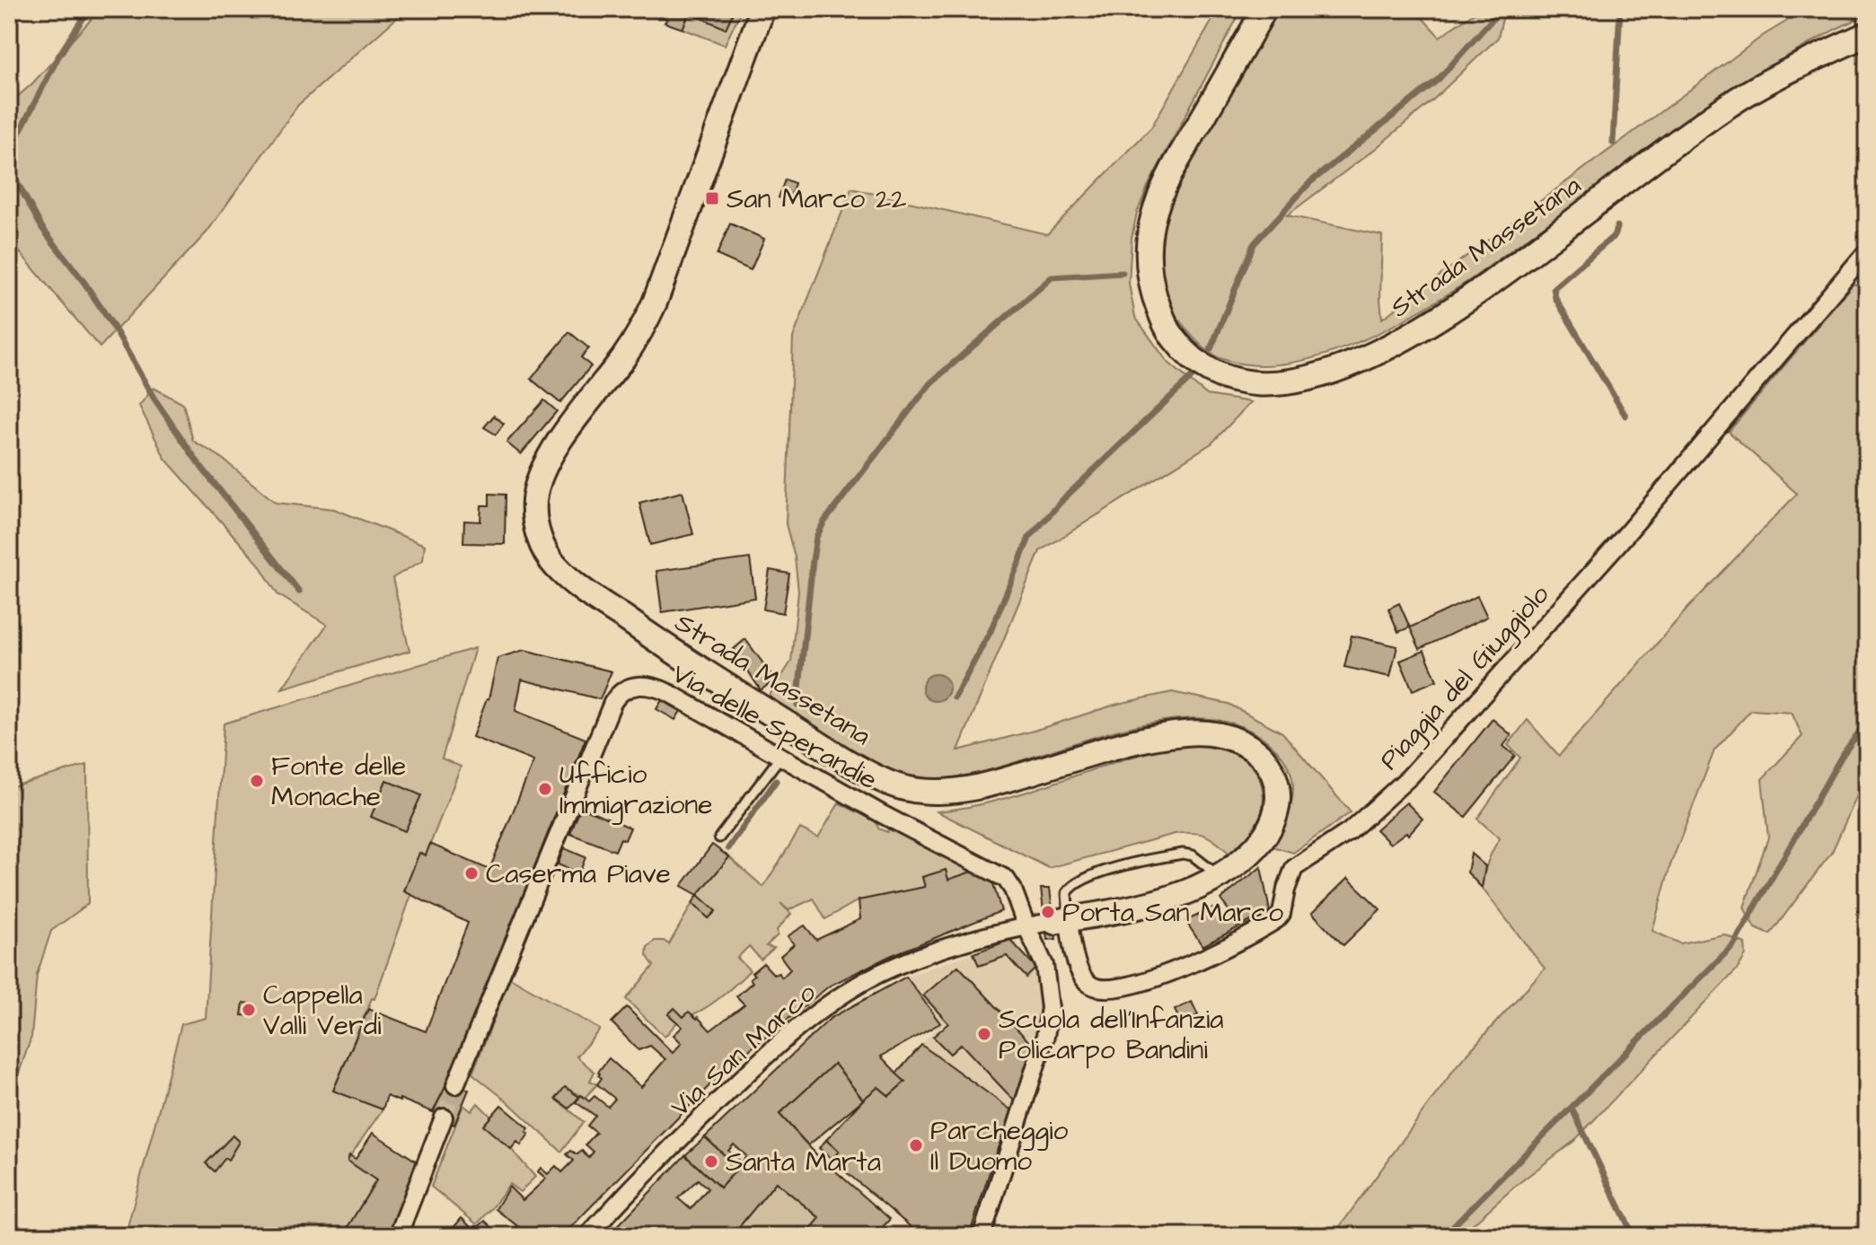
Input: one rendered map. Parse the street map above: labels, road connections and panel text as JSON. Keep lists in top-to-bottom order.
{
  "streets": {
    "street": [
      "Strada Massetana",
      "Piaggia del Giuggiolo",
      "Via delle Sperandie",
      "Via San Marco"
    ]
  },
  "crossings": [
    ["Strada Massetana", "Piaggia del Giuggiolo"],
    ["Strada Massetana", "Via San Marco"],
    ["Piaggia del Giuggiolo", "Via San Marco"],
    ["Via delle Sperandie", "Via San Marco"]
  ],
  "places": {
    "transit": ["San Marco 22"],
    "other": [
      "Fonte delle Monache",
      "Ufficio Immigrazione",
      "Caserma Piave",
      "Porta San Marco",
      "Cappella Valli Verdi",
      "Scuola dell'Infanzia Policarpo Bandini",
      "Parcheggio Il Duomo",
      "Santa Marta"
    ]
  }
}
